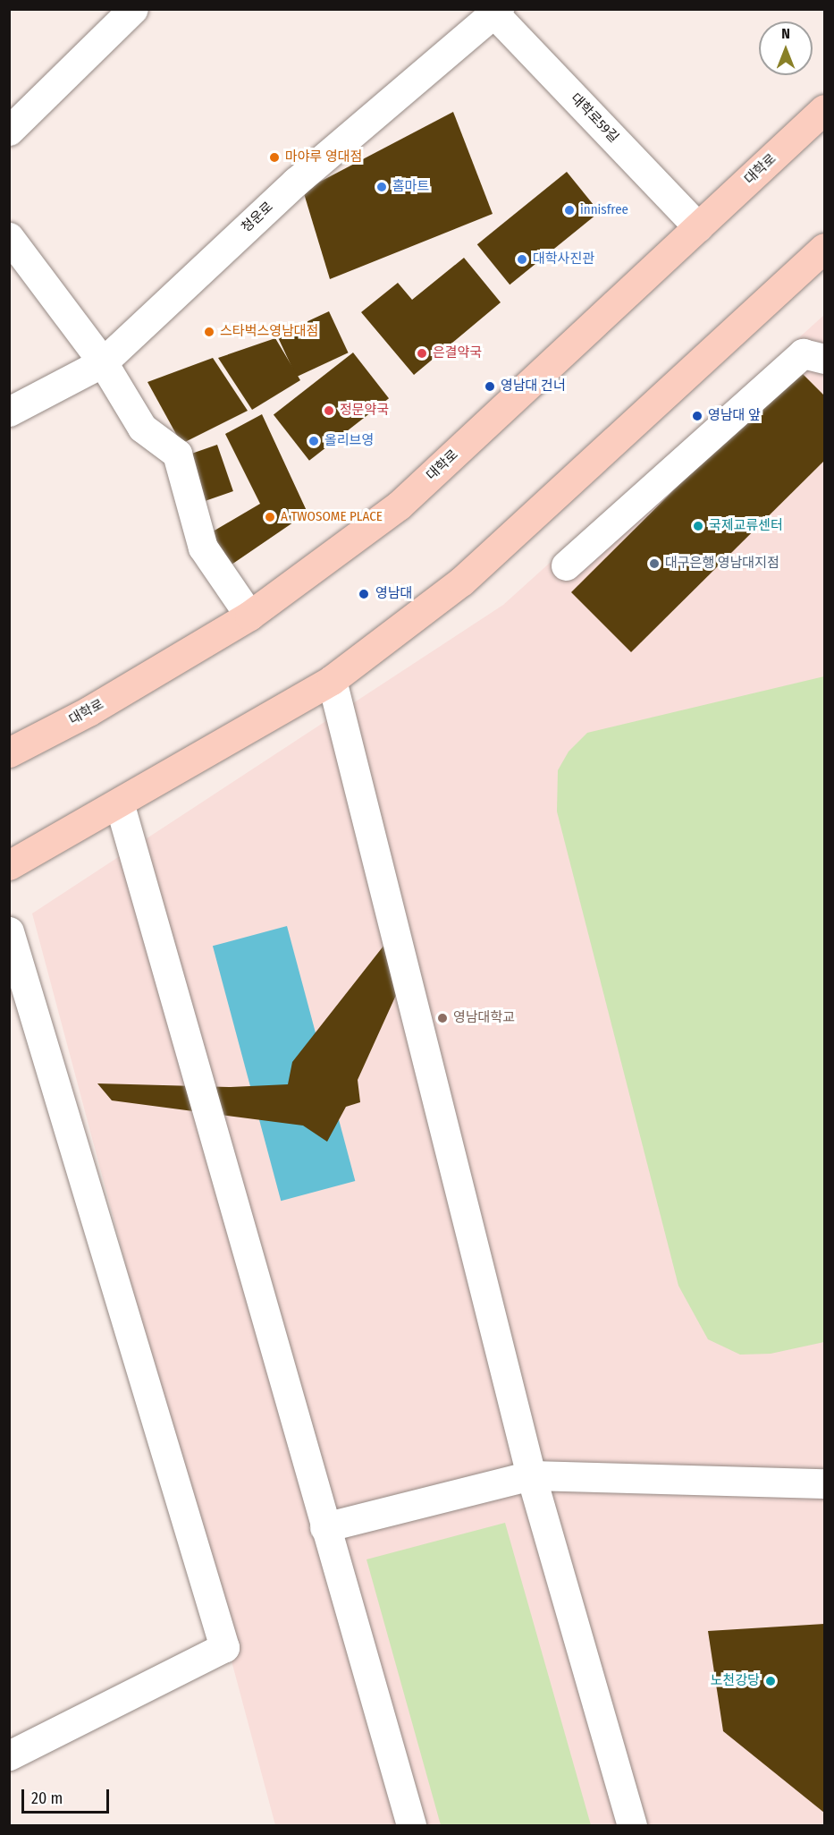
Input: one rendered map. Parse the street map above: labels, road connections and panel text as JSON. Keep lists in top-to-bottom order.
{
  "streets": {
    "main road": ["대학로"],
    "street": ["대학로59길", "청운로"]
  },
  "crossings": [
    ["대학로59길", "대학로"],
    ["대학로59길", "청운로"]
  ],
  "places": [
    "마야루 영대점",
    "홈마트",
    "innisfree",
    "대학사진관",
    "스타벅스영남대점",
    "은결약국",
    "영남대 건너",
    "정문약국",
    "영남대 앞",
    "올리브영",
    "A TWOSOME PLACE",
    "국제교류센터",
    "대구은행 영남대지점",
    "영남대",
    "영남대학교",
    "노천강당"
  ],
  "scale_bar": "20 m",
  "north": "top"
}
